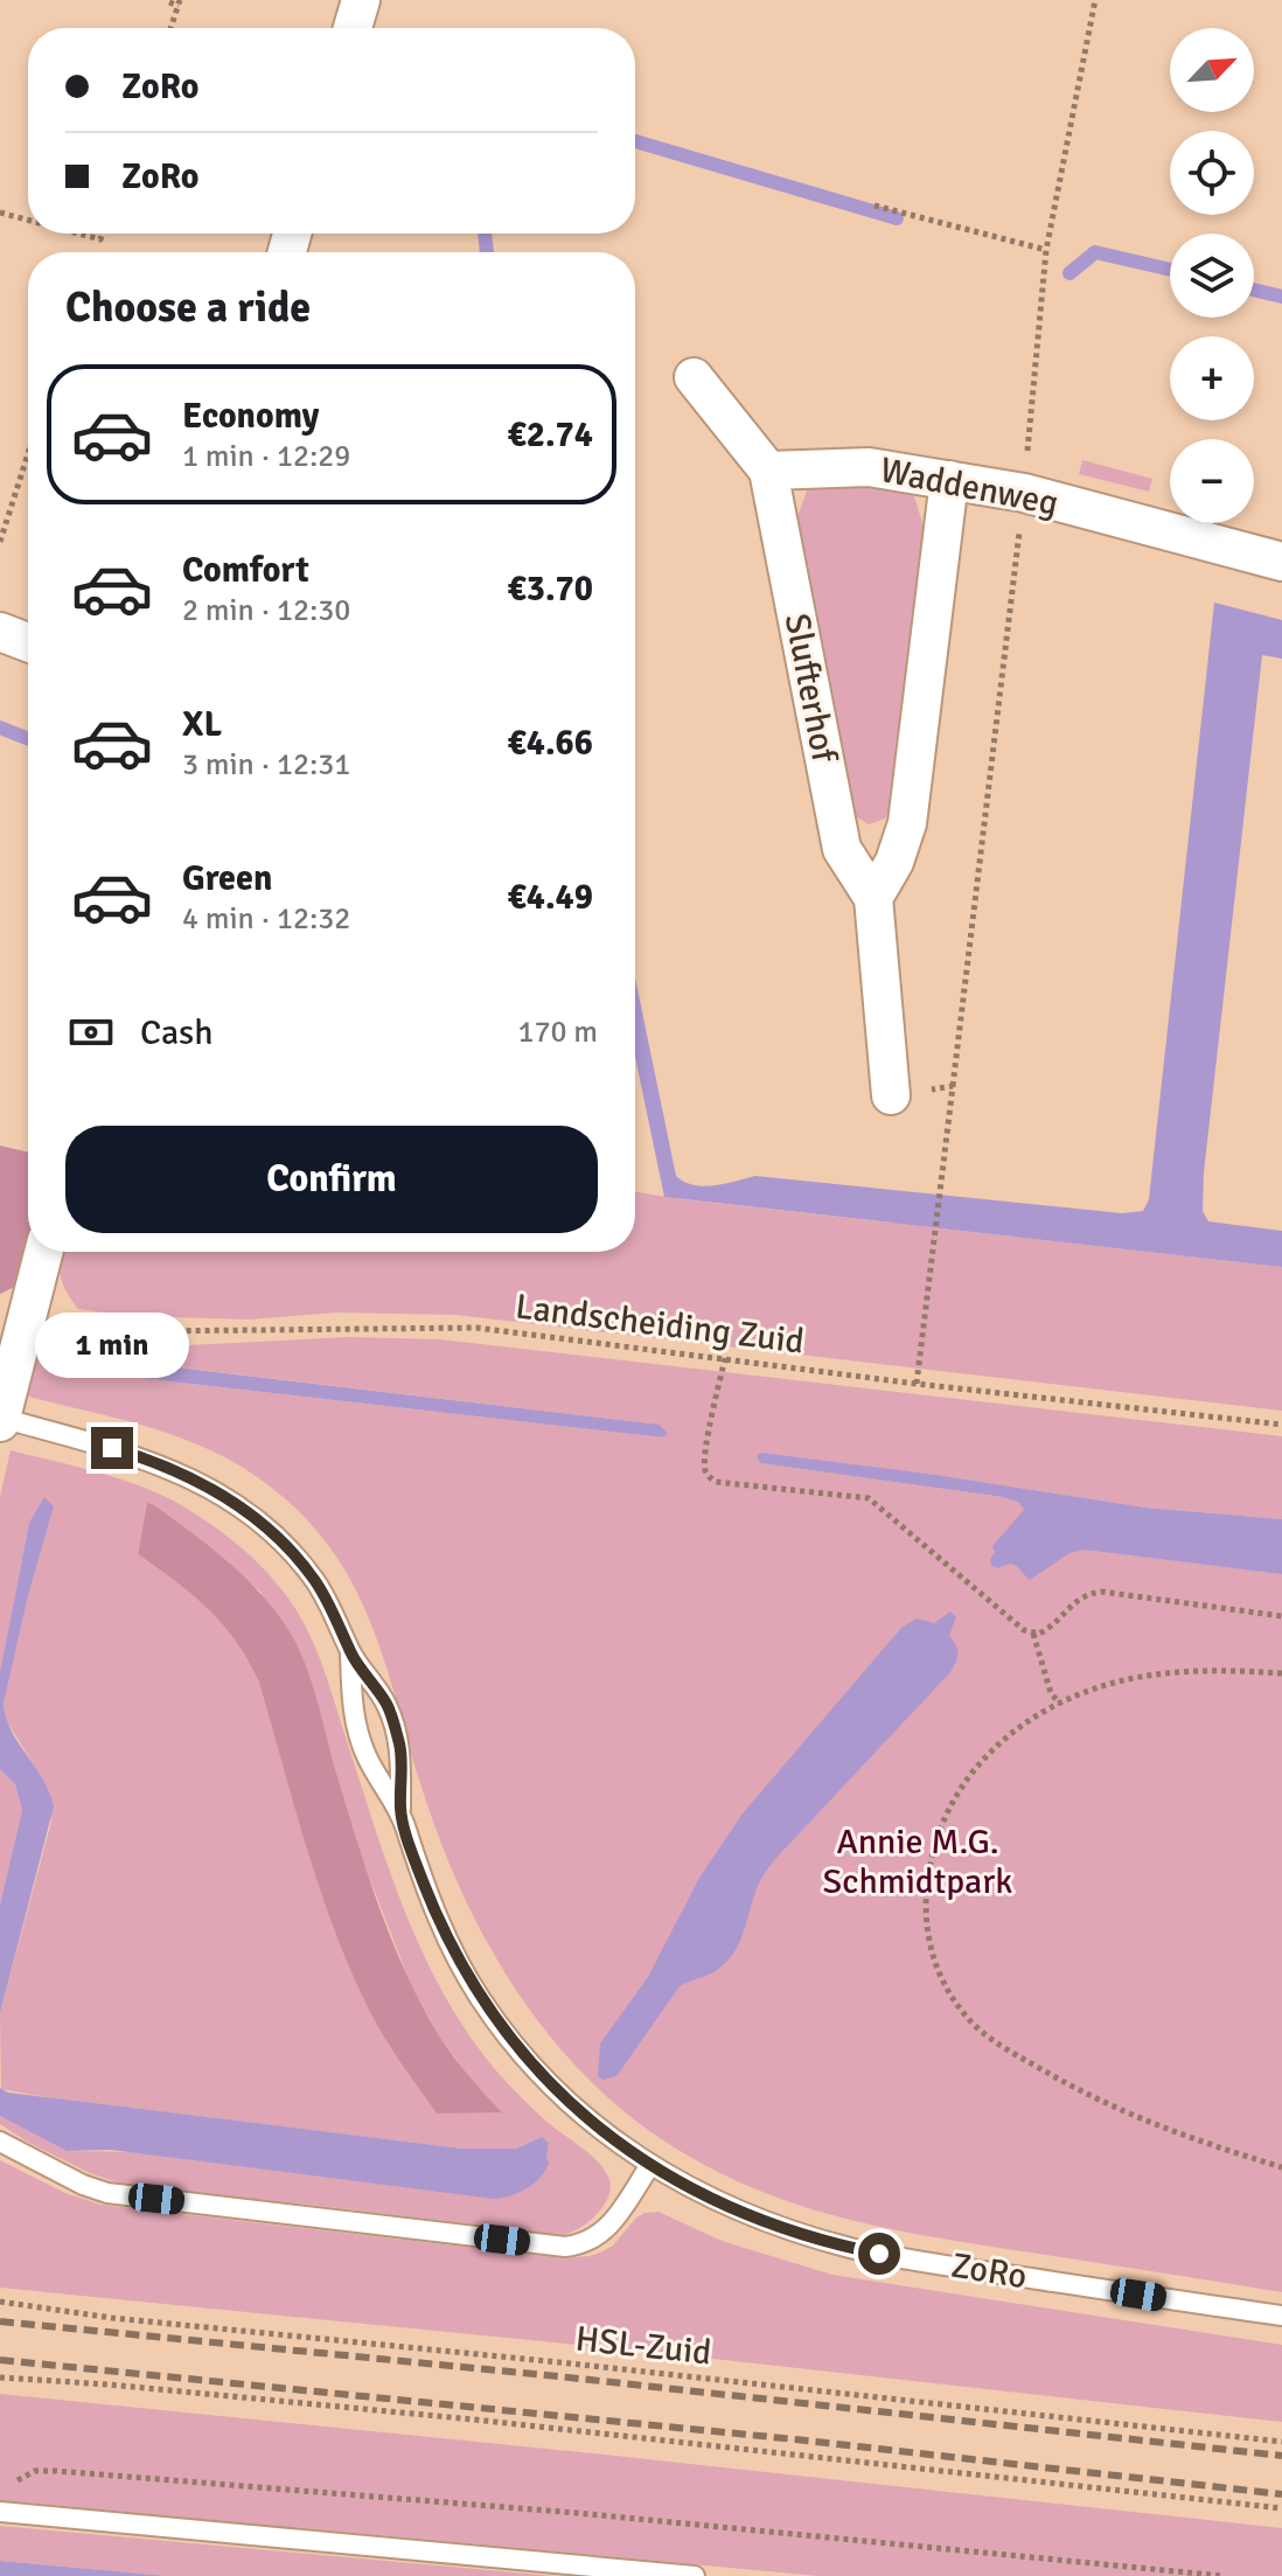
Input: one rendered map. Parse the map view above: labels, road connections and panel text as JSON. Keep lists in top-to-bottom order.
{
  "streets": {
    "street": ["Waddenweg", "Slufterhof"],
    "lane": ["ZoRo"],
    "path": ["Landscheiding Zuid", "HSL-Zuid"]
  },
  "crossings": [
    ["Waddenweg", "Slufterhof"]
  ],
  "parks": ["Annie M.G. Schmidtpark"],
  "north": "top right",
  "page": {
    "map_buttons": ["+", "−"],
    "banner": ["ZoRo", "ZoRo"],
    "heading": "Choose a ride",
    "list": [
      {
        "name": "Economy",
        "note": "1 min · 12:29",
        "value": "€2.74"
      },
      {
        "name": "Comfort",
        "note": "2 min · 12:30",
        "value": "€3.70"
      },
      {
        "name": "XL",
        "note": "3 min · 12:31",
        "value": "€4.66"
      },
      {
        "name": "Green",
        "note": "4 min · 12:32",
        "value": "€4.49"
      }
    ],
    "pay": ["Cash", "170 m"],
    "buttons": "Confirm",
    "bubble": "1 min"
  }
}
